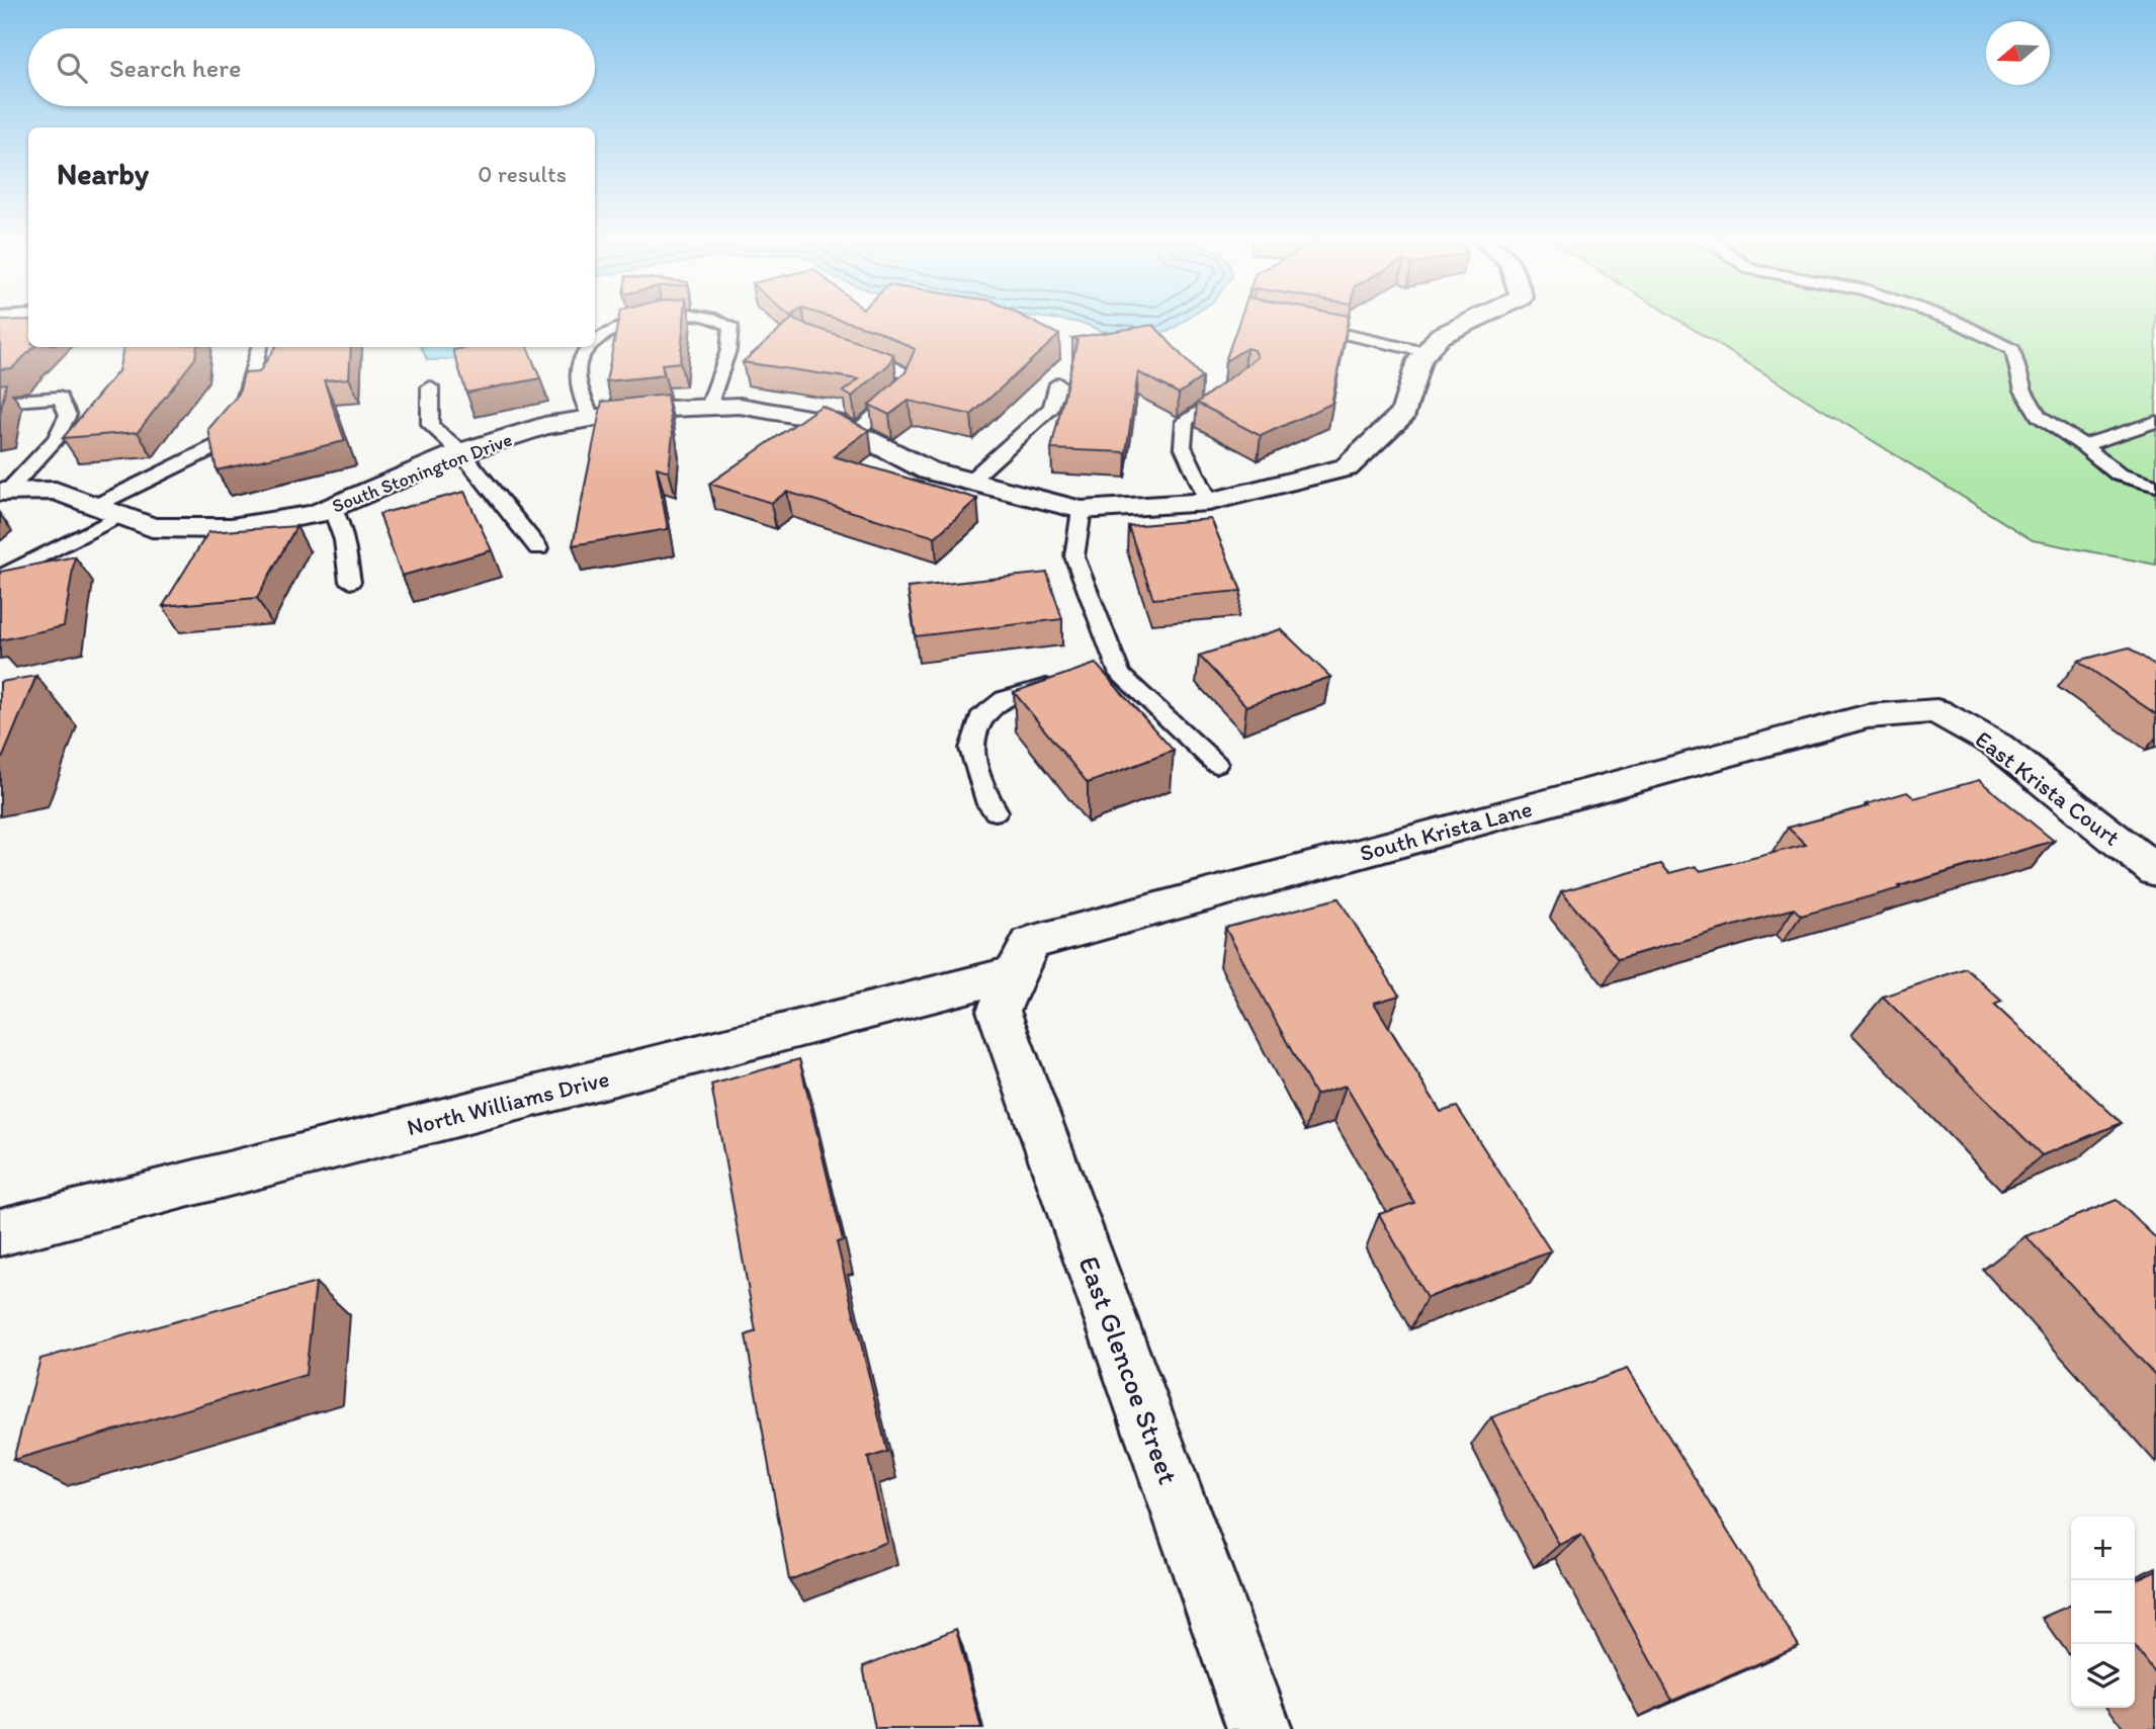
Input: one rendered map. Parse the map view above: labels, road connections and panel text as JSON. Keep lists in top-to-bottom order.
{
  "streets": {
    "street": [
      "South Stonington Drive",
      "East Krista Court",
      "South Krista Lane",
      "North Williams Drive",
      "East Glencoe Street"
    ]
  },
  "crossings": [
    ["East Krista Court", "South Krista Lane"],
    ["South Krista Lane", "North Williams Drive"],
    ["South Krista Lane", "East Glencoe Street"],
    ["North Williams Drive", "East Glencoe Street"]
  ],
  "north": "left",
  "page": {
    "search": "Search here",
    "heading": ["Nearby", "0 results"],
    "map_buttons": ["+", "−"]
  }
}
